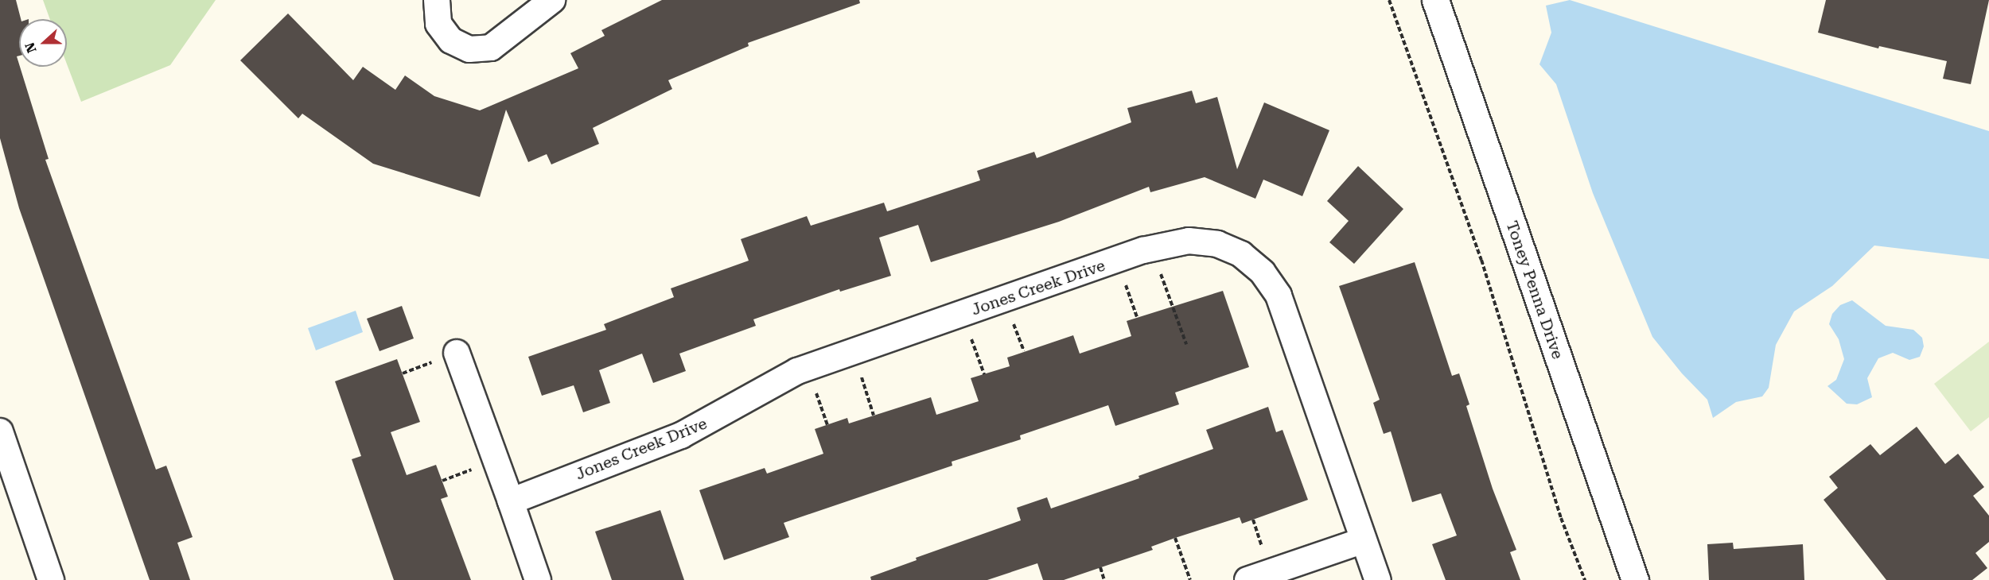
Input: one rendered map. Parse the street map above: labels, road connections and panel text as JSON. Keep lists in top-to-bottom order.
{
  "streets": {
    "street": ["Jones Creek Drive", "Toney Penna Drive"]
  },
  "north": "left"
}
